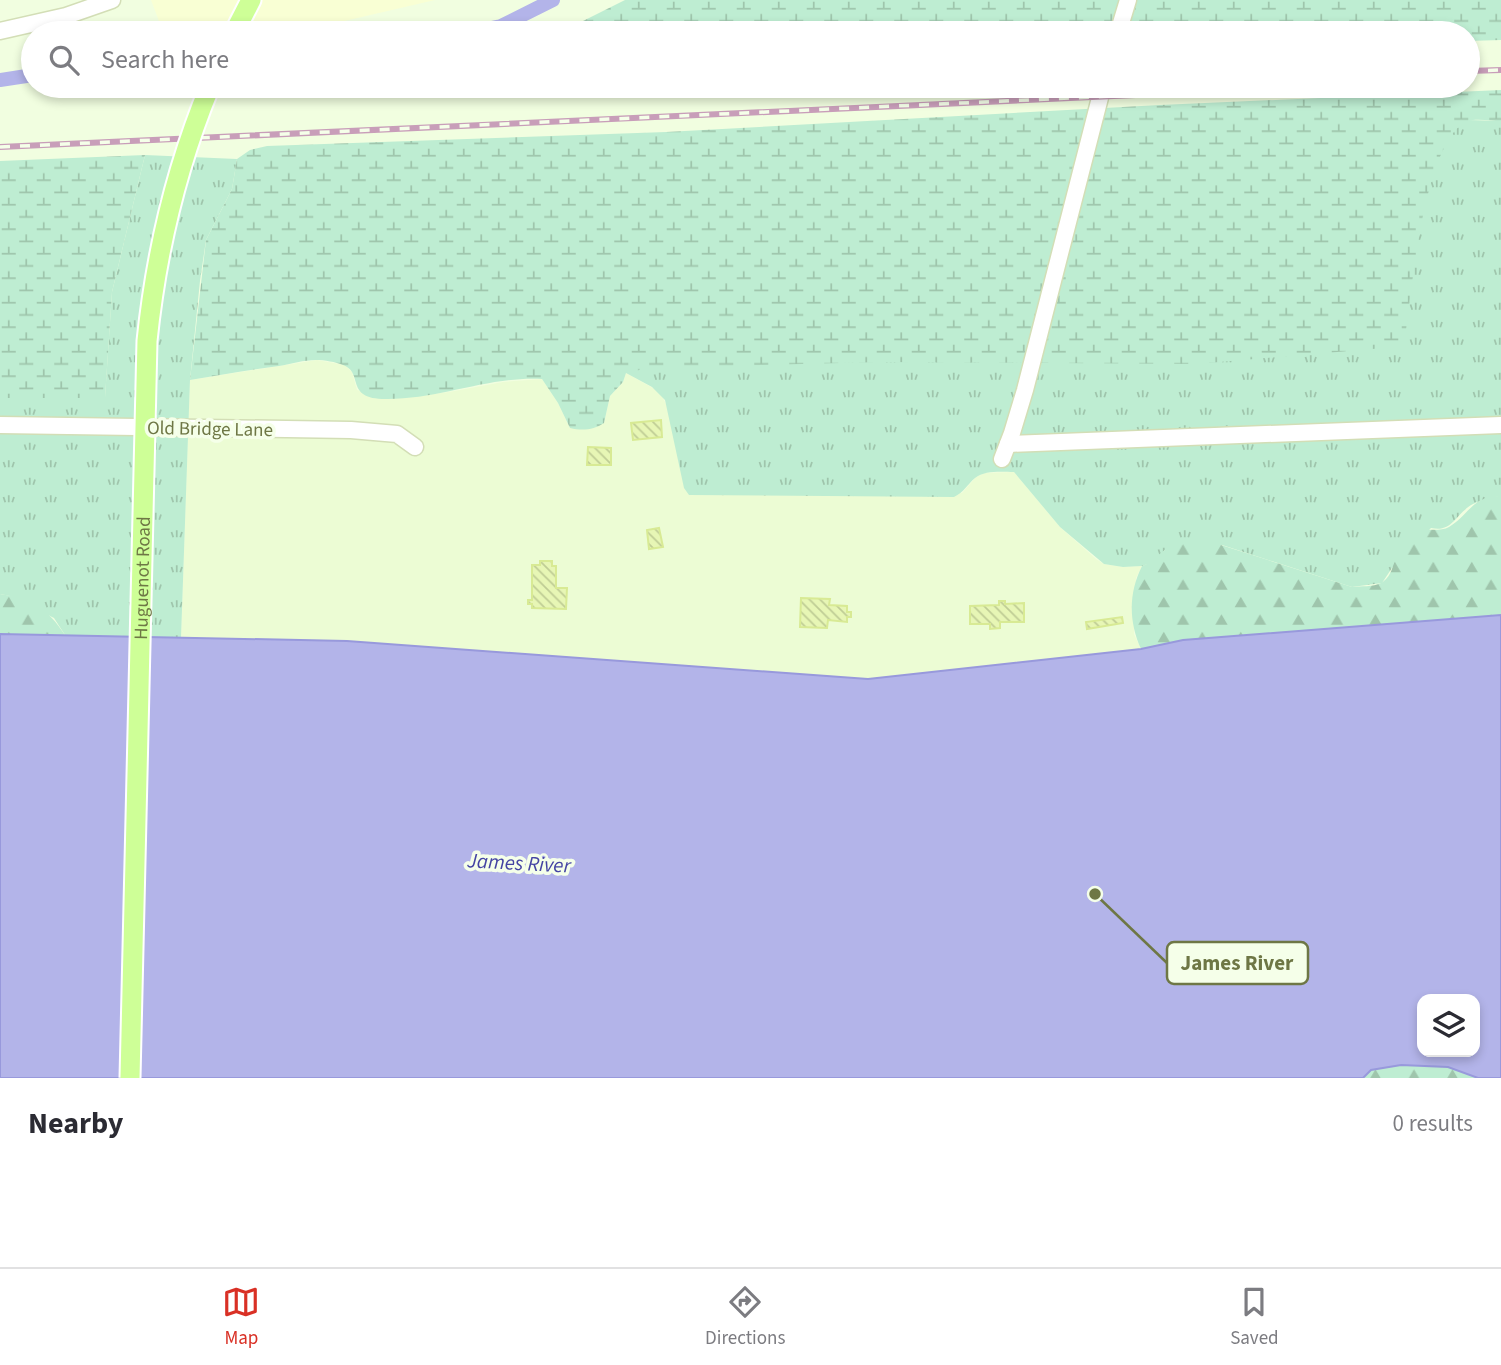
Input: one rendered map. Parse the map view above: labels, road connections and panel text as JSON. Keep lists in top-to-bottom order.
{
  "streets": {
    "main road": ["Huguenot Road"],
    "street": ["Old Bridge Lane"]
  },
  "water": ["James River"],
  "places": ["James River"],
  "page": {
    "search": "Search here",
    "heading": ["Nearby", "0 results"],
    "nav": ["Map", "Directions", "Saved"]
  }
}
